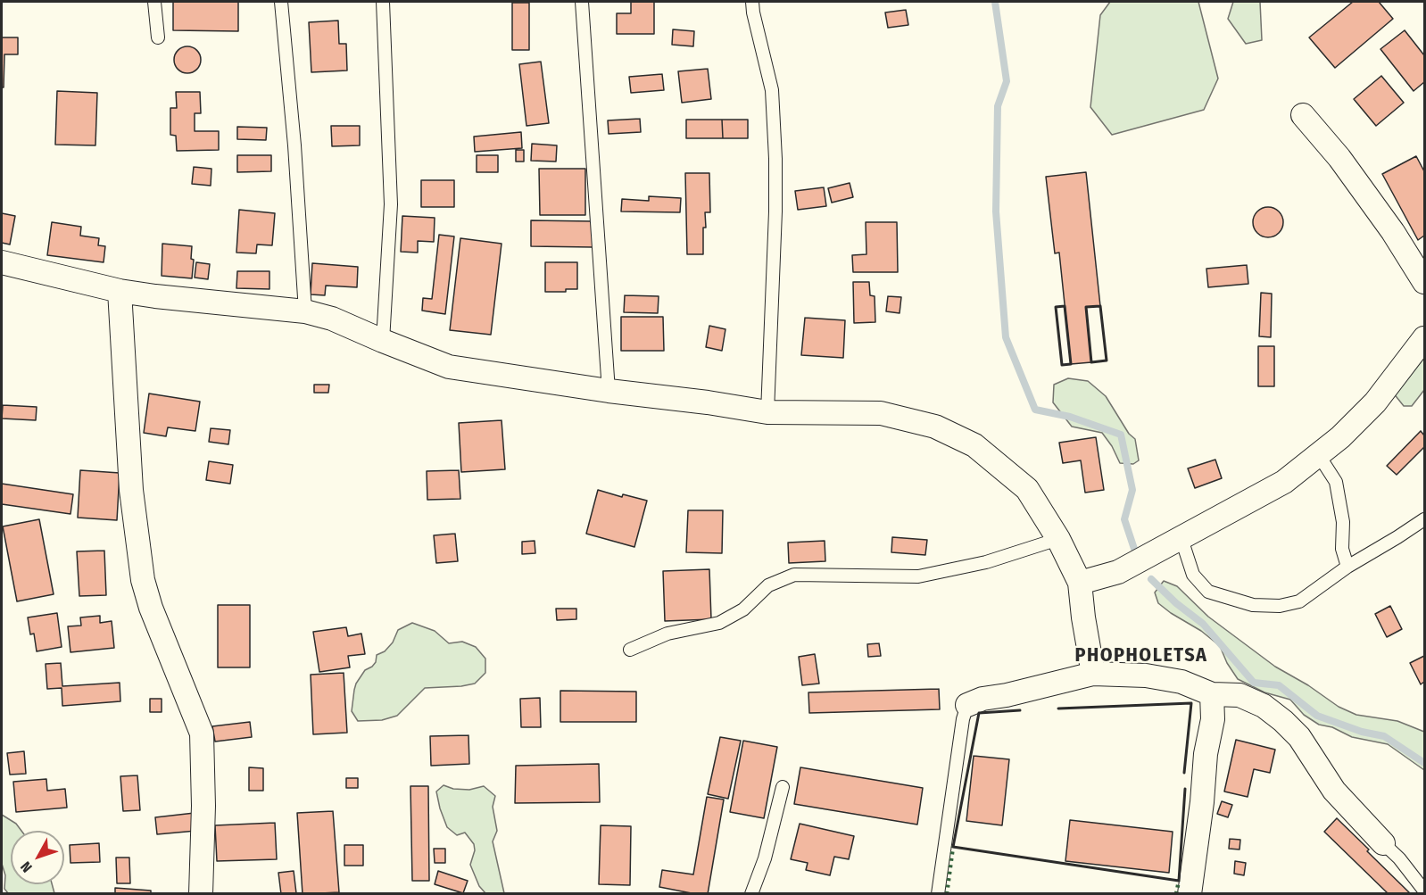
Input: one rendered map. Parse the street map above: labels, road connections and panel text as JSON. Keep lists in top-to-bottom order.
{
  "districts": ["PHOPHOLETSA"],
  "north": "bottom left"
}
